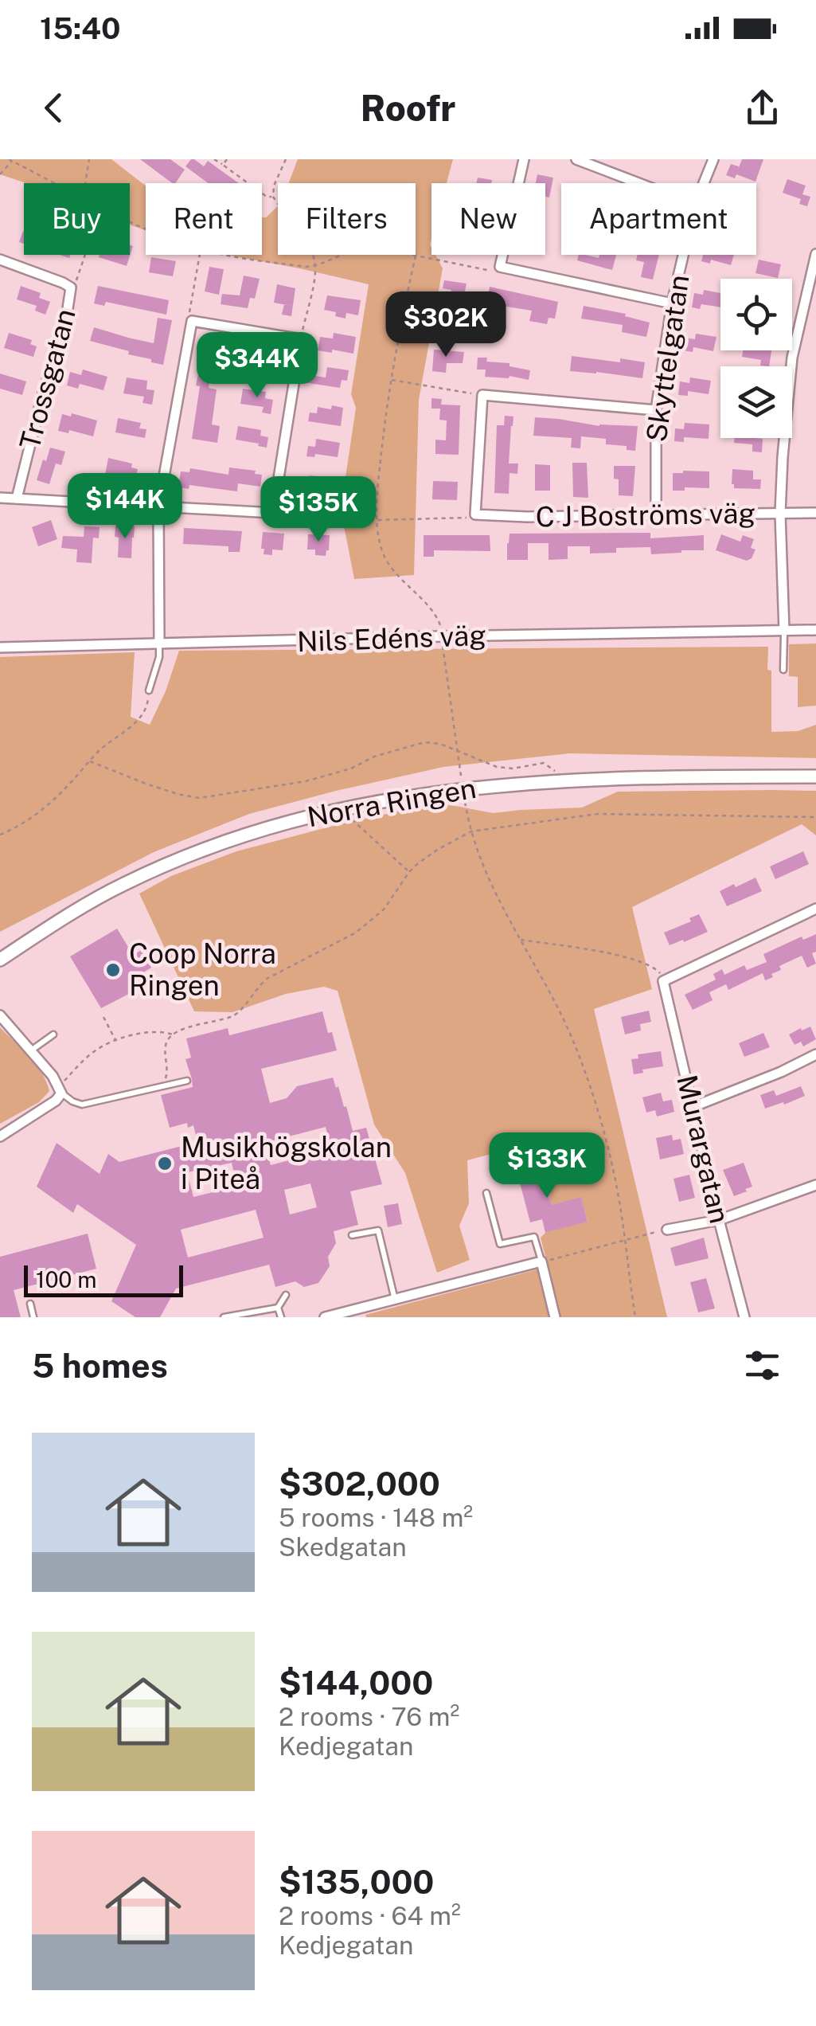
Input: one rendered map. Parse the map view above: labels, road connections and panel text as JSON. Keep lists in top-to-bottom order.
{
  "streets": {
    "main road": ["Norra Ringen"],
    "street": [
      "Skyttelgatan",
      "Trossgatan",
      "C J Boströms väg",
      "Nils Edéns väg",
      "Murargatan"
    ]
  },
  "crossings": [
    ["Skyttelgatan", "C J Boströms väg"]
  ],
  "places": ["Coop Norra Ringen", "Musikhögskolan i Piteå"],
  "scale_bar": "100 m",
  "page": {
    "status": "15:40",
    "header": "Roofr",
    "chip": [
      "Buy",
      "Rent",
      "Filters",
      "New",
      "Apartment"
    ],
    "price": [
      "$302K",
      "$344K",
      "$144K",
      "$135K",
      "$133K"
    ],
    "scale": "100 m",
    "heading": "5 homes",
    "list": [
      {
        "name": "$302,000",
        "note": "5 rooms · 148 m² · Skedgatan"
      },
      {
        "name": "$144,000",
        "note": "2 rooms · 76 m² · Kedjegatan"
      },
      {
        "name": "$135,000",
        "note": "2 rooms · 64 m² · Kedjegatan"
      }
    ]
  }
}
